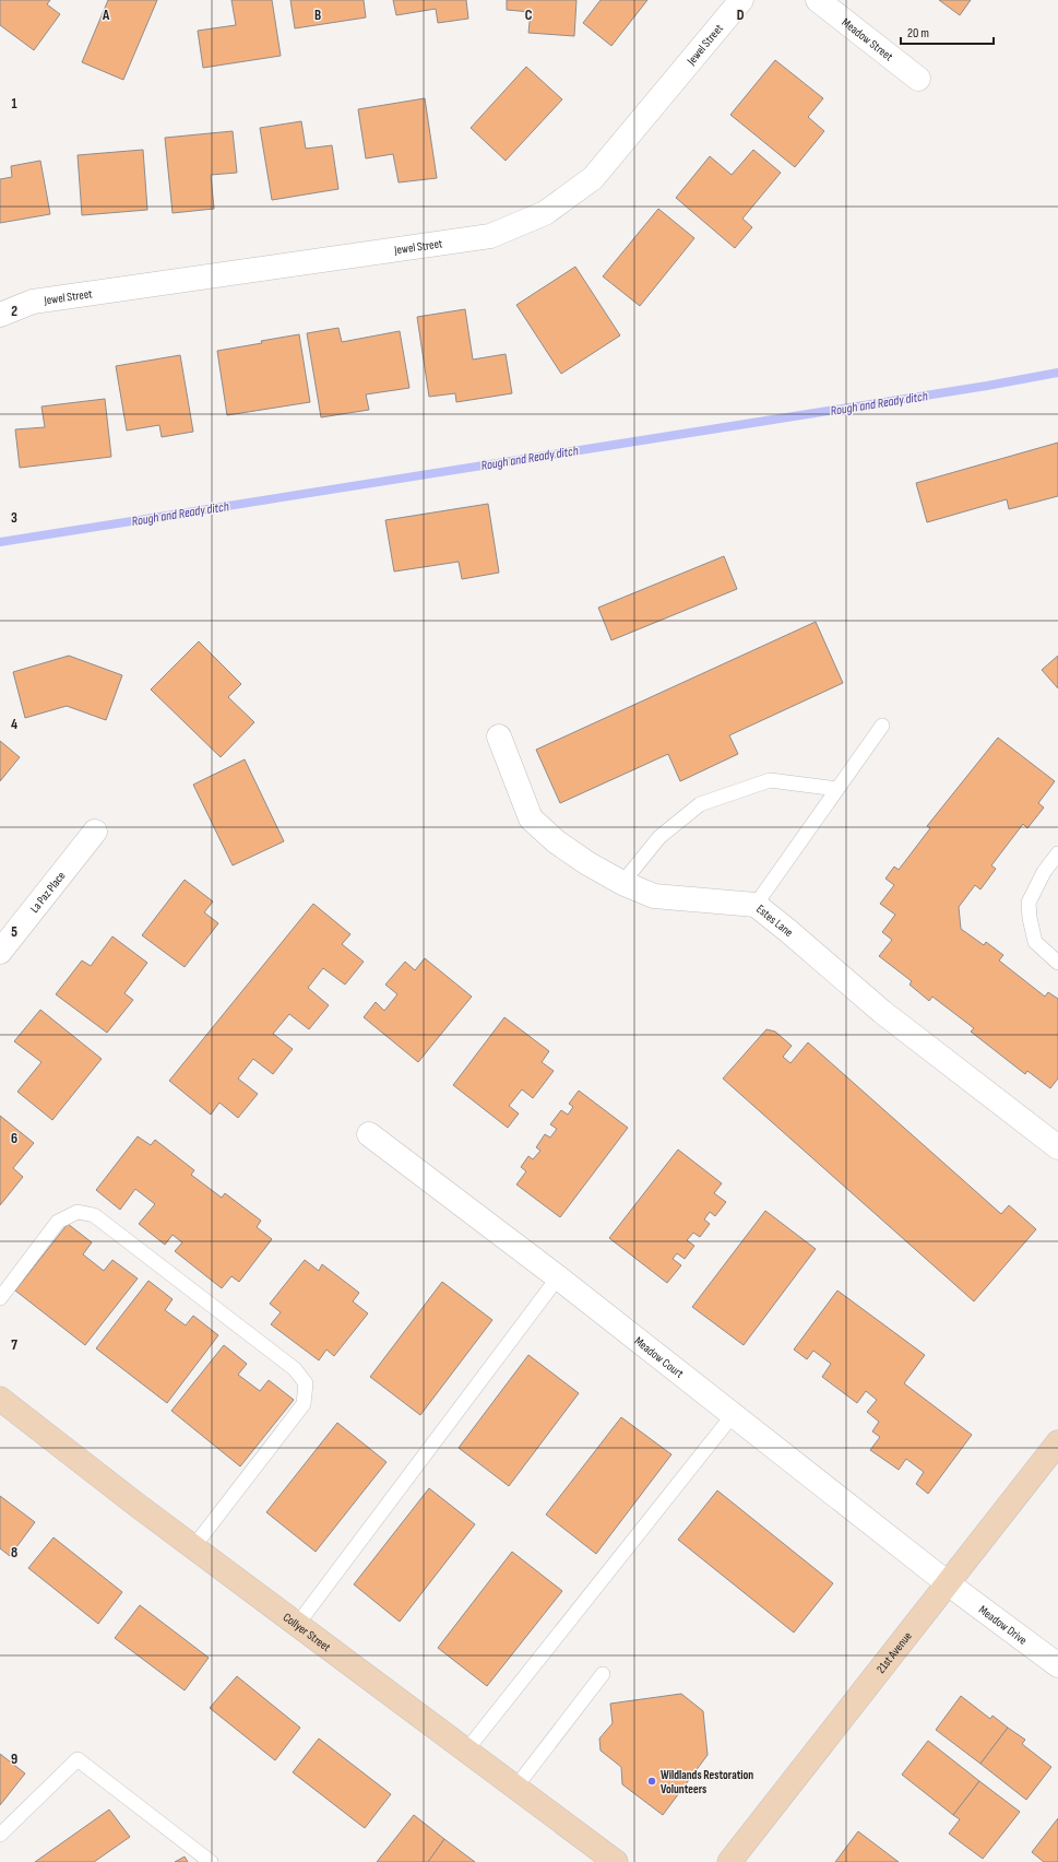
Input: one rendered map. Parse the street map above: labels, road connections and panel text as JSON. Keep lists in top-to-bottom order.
{
  "streets": {
    "street": [
      "Meadow Street",
      "Jewel Street",
      "La Paz Place",
      "Estes Lane",
      "Meadow Court",
      "Meadow Drive",
      "Collyer Street",
      "21st Avenue"
    ]
  },
  "crossings": [
    ["Meadow Court", "Meadow Drive"],
    ["Meadow Court", "21st Avenue"],
    ["Meadow Drive", "21st Avenue"]
  ],
  "water": ["Rough and Ready ditch"],
  "places": ["Wildlands Restoration Volunteers"],
  "scale_bar": "20 m",
  "grid": {
    "columns": [
      "A",
      "B",
      "C",
      "D"
    ],
    "rows": [
      "1",
      "2",
      "3",
      "4",
      "5",
      "6",
      "7",
      "8",
      "9"
    ]
  }
}
